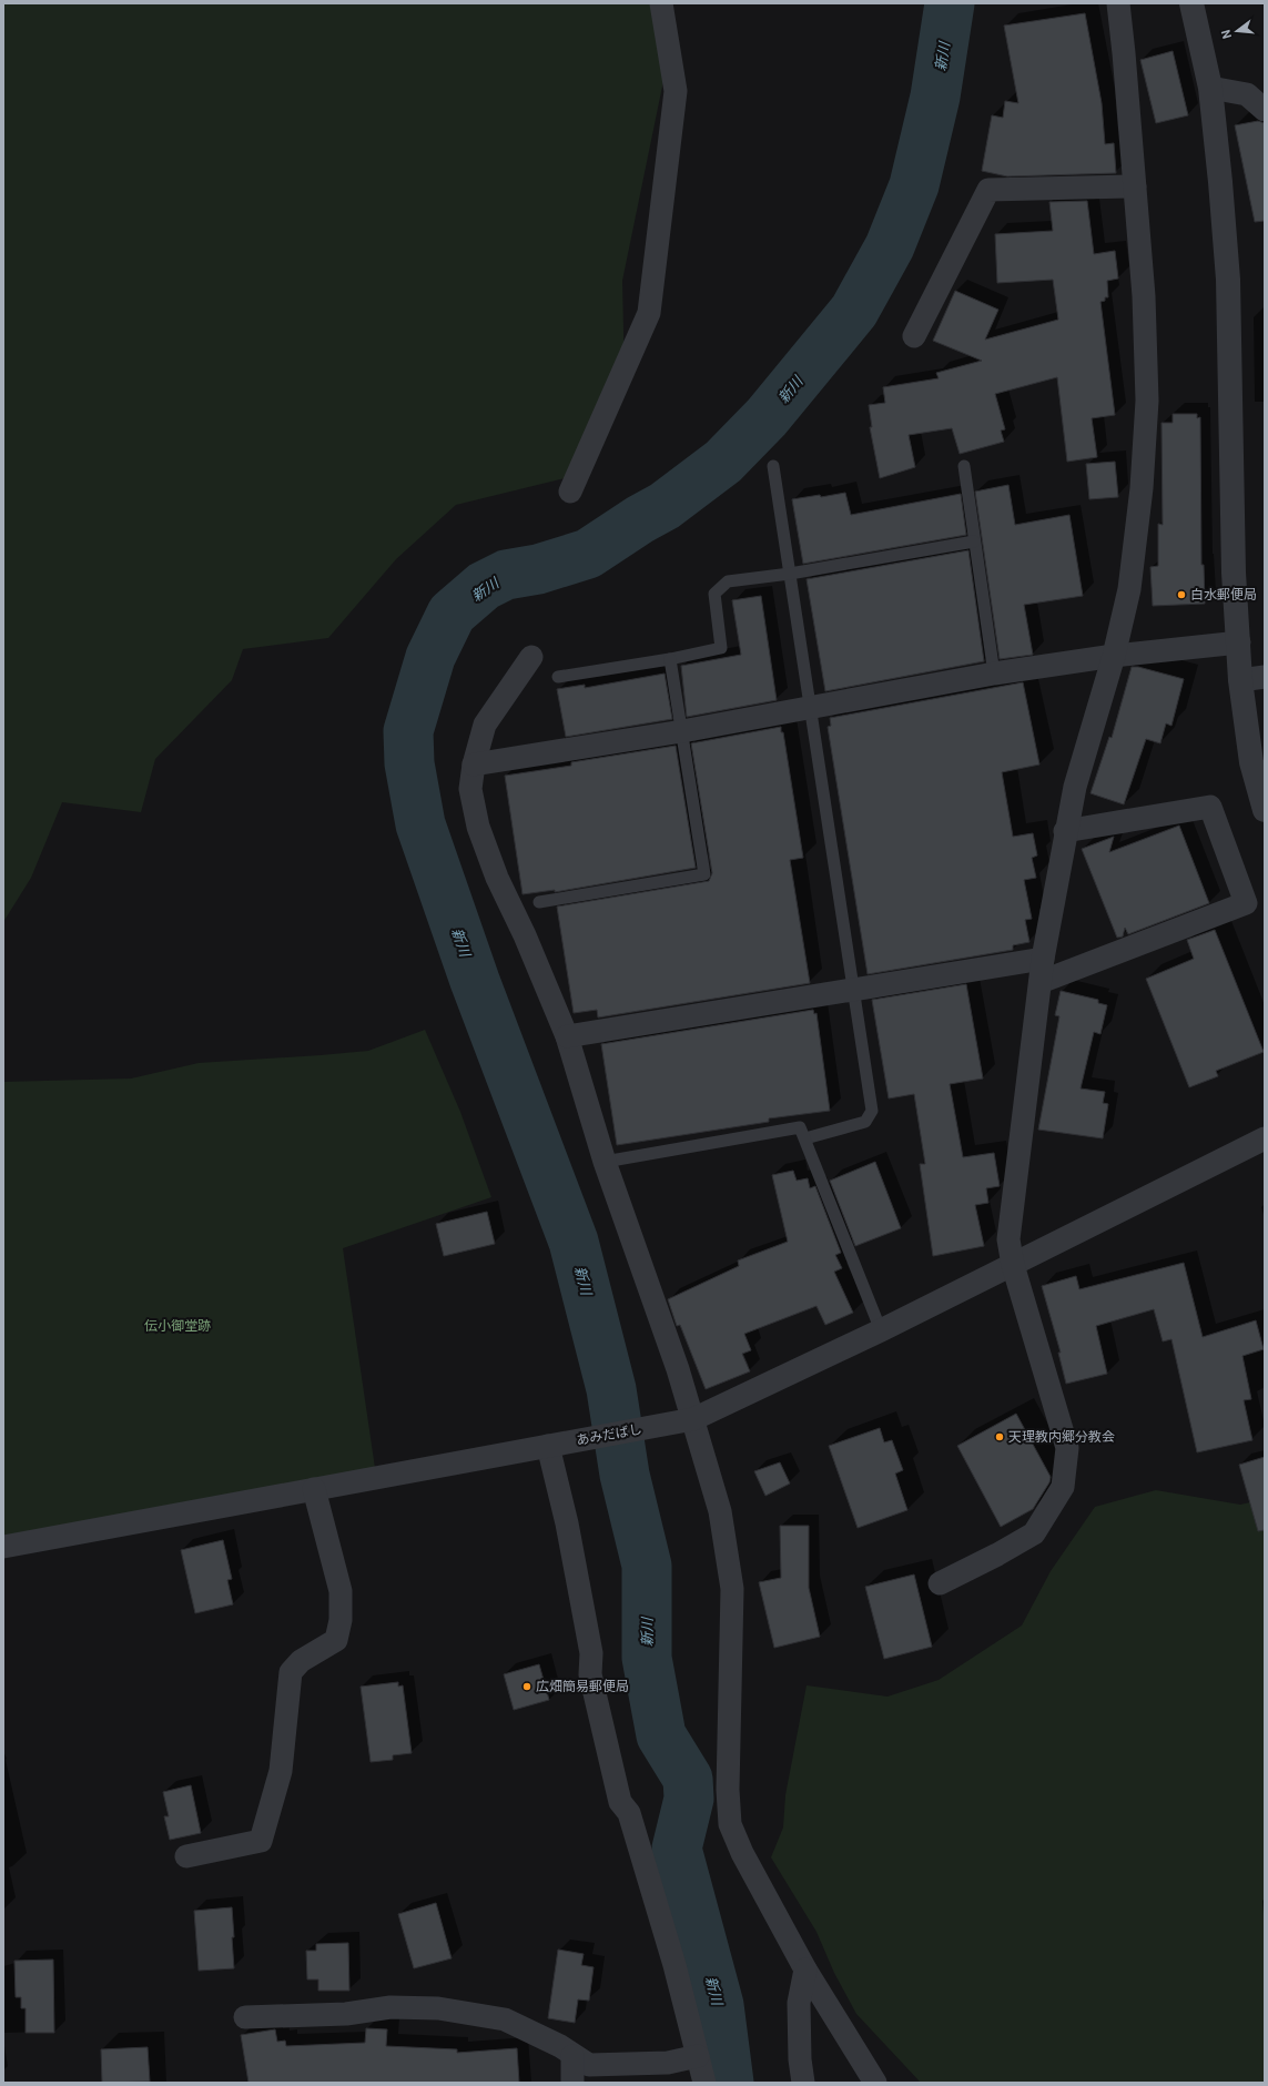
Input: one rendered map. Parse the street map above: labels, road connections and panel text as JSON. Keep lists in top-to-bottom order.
{
  "streets": {
    "street": ["あみだばし"]
  },
  "water": ["新川"],
  "parks": ["伝小御堂跡"],
  "places": ["白水郵便局", "天理教内郷分教会", "広畑簡易郵便局"],
  "north": "left"
}
